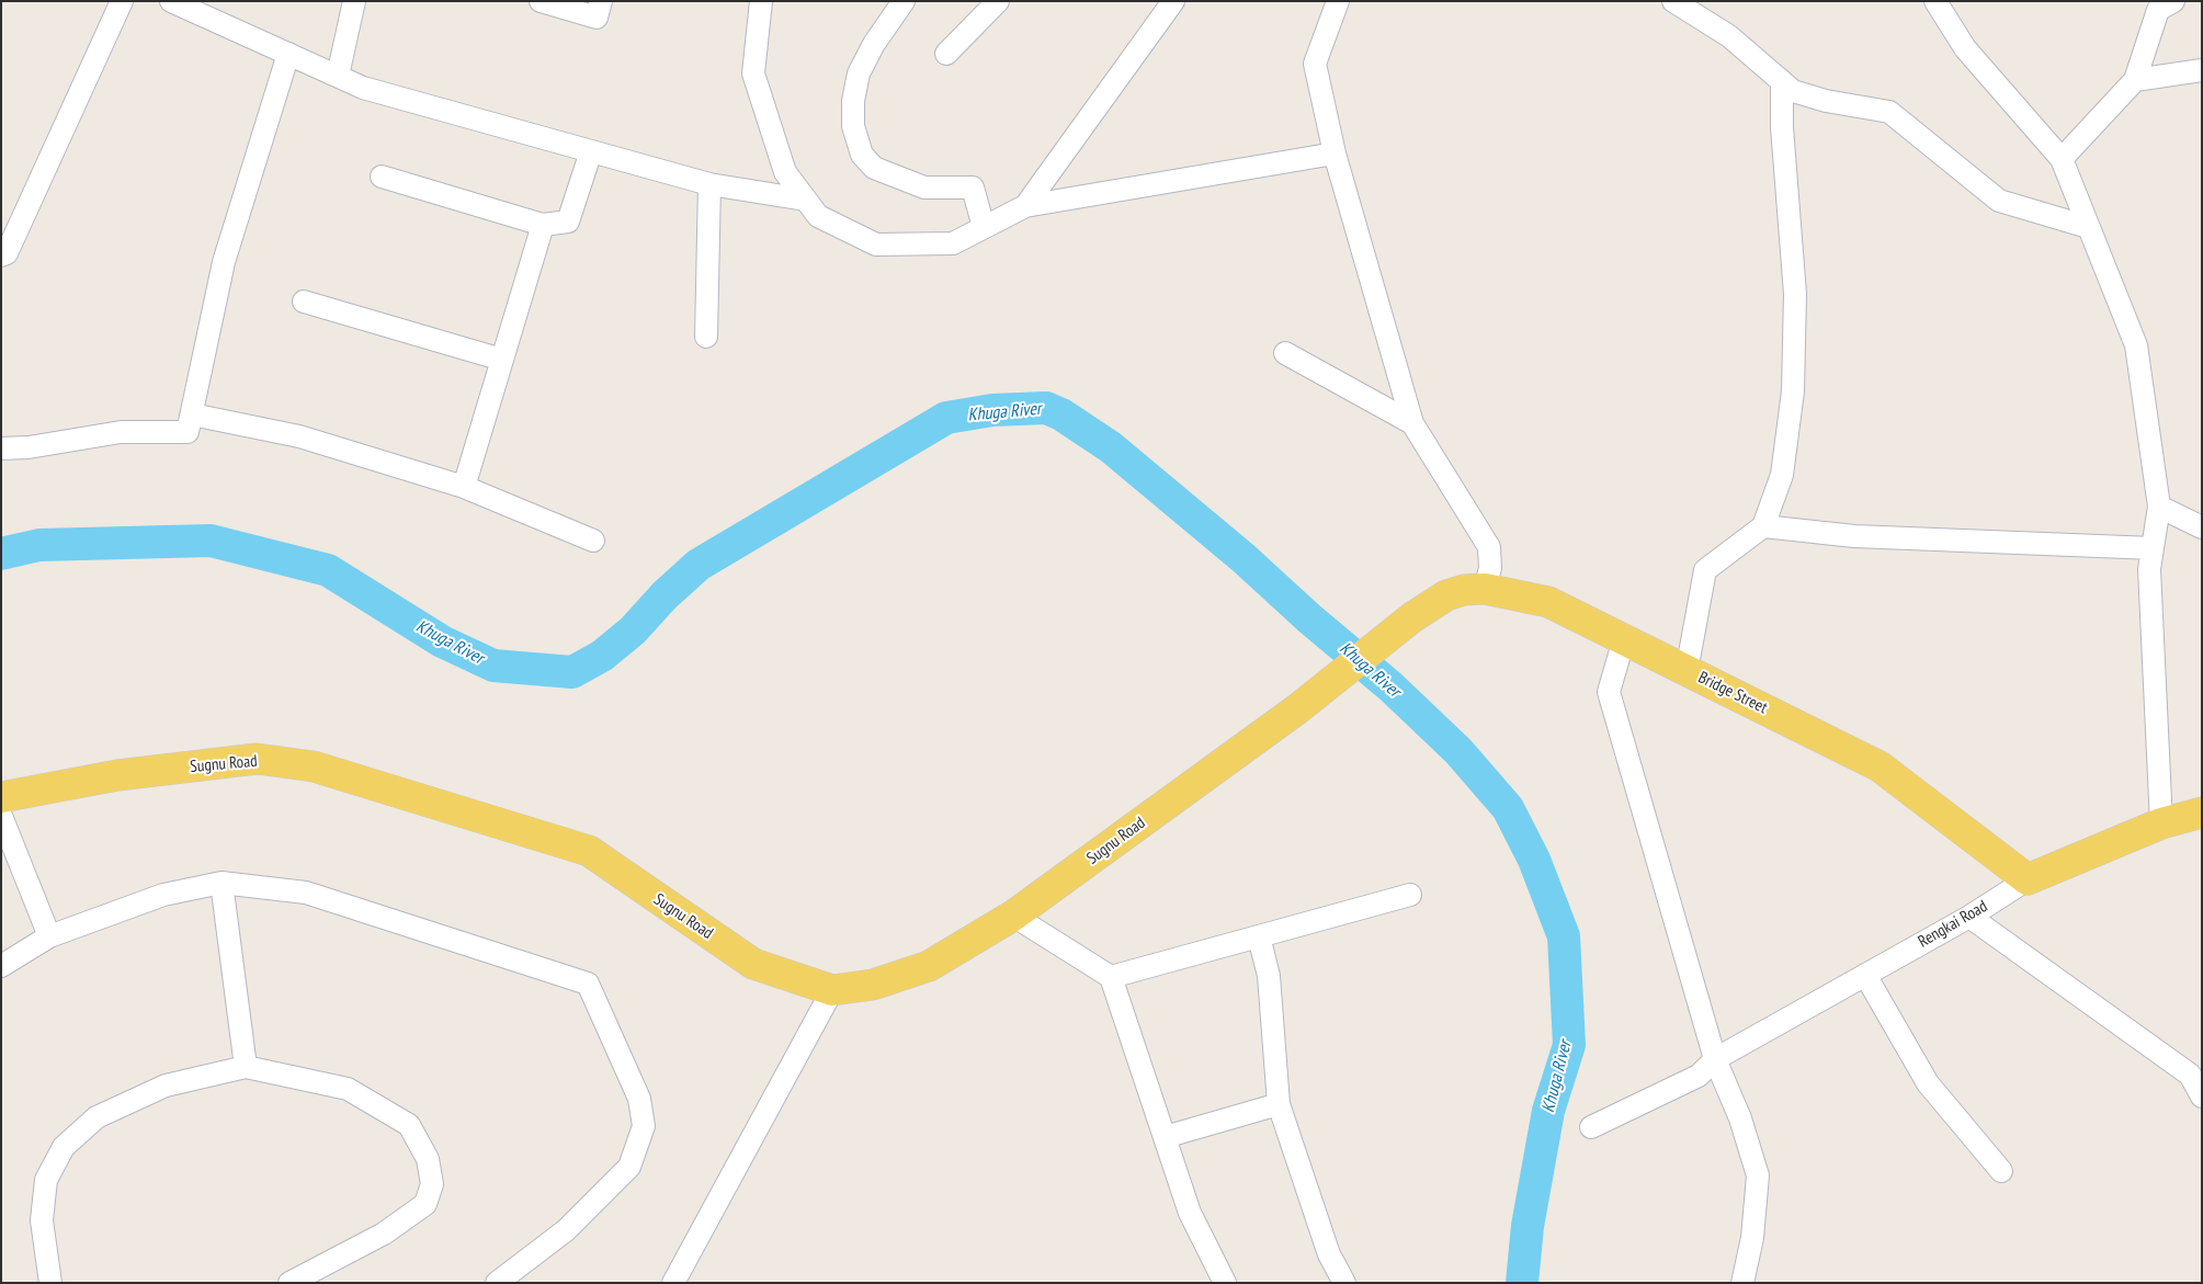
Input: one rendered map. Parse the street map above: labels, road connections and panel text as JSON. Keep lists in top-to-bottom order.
{
  "streets": {
    "main road": ["Bridge Street", "Sugnu Road", "Rengkai Road"]
  },
  "crossings": [
    ["Bridge Street", "Sugnu Road"],
    ["Bridge Street", "Rengkai Road"]
  ],
  "water": ["Khuga River"]
}
